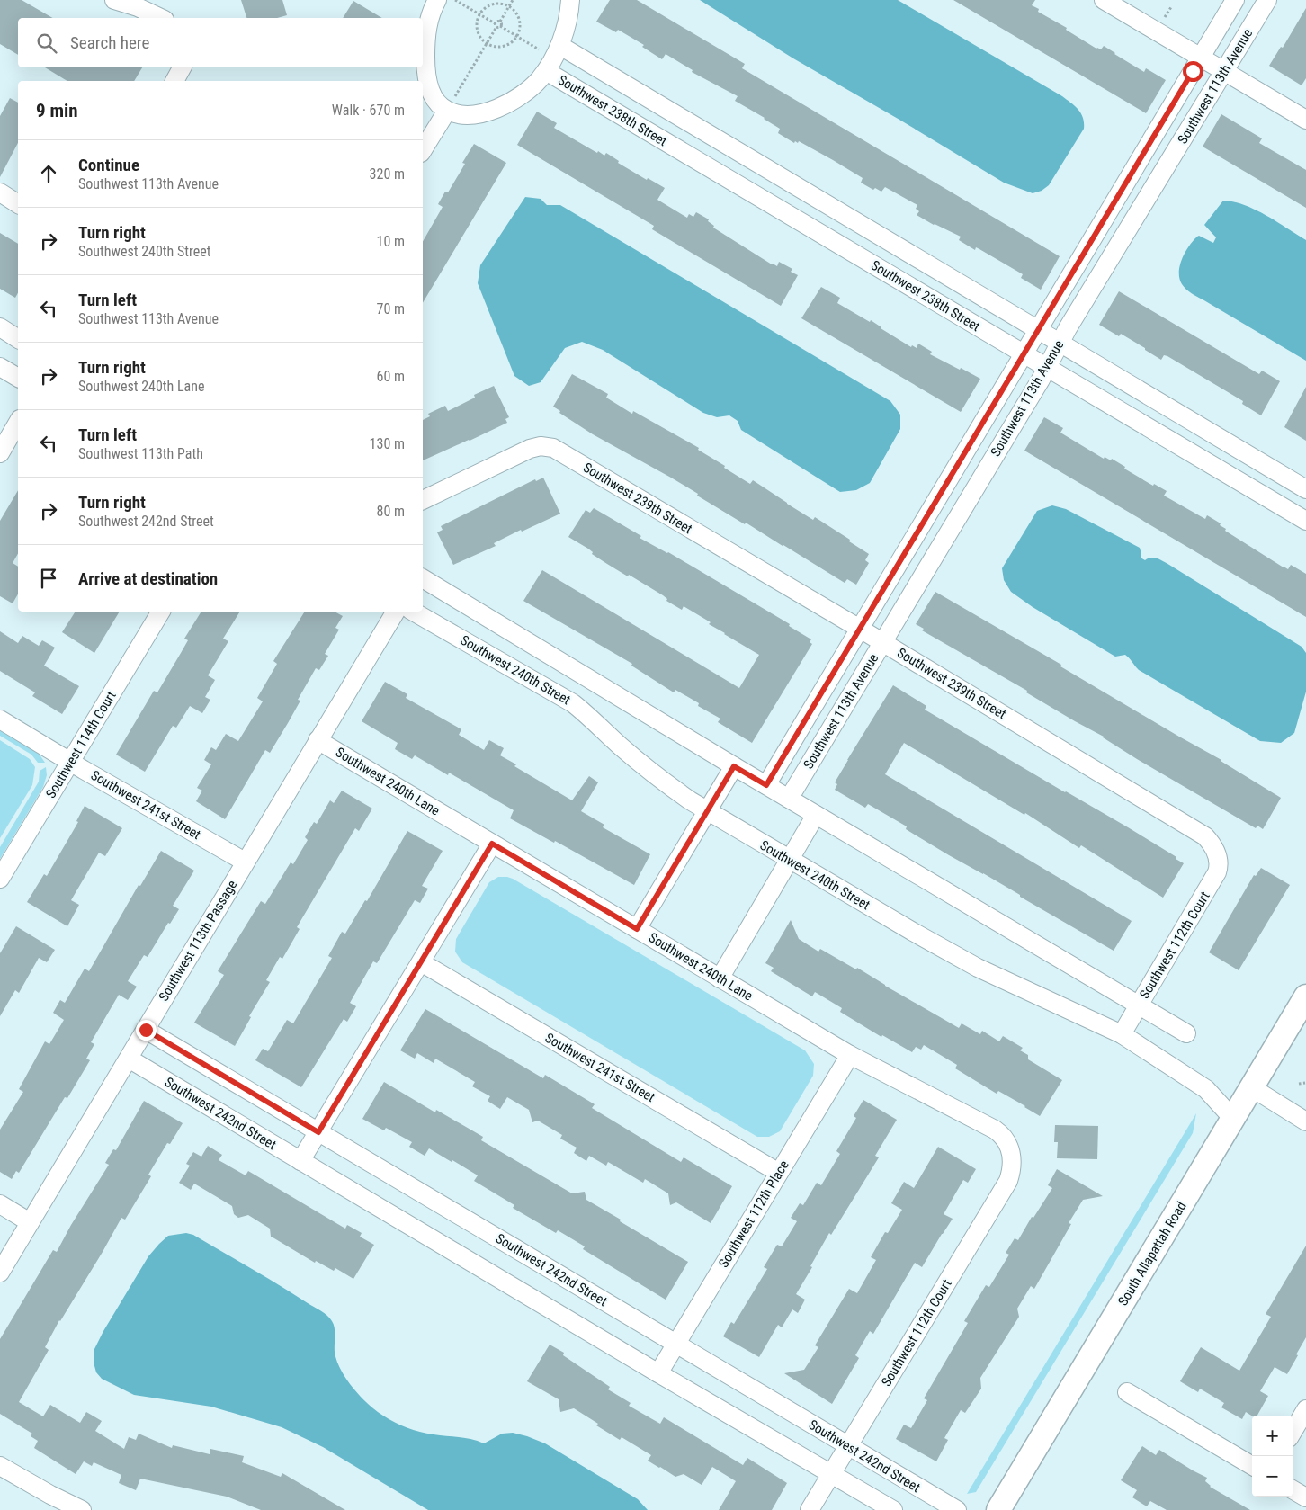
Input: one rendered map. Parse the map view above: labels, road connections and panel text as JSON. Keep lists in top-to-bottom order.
{
  "streets": {
    "main road": ["South Allapattah Road"],
    "street": [
      "Southwest 113th Avenue",
      "Southwest 238th Street",
      "Southwest 239th Street",
      "Southwest 240th Street",
      "Southwest 114th Court",
      "Southwest 240th Lane",
      "Southwest 241st Street",
      "Southwest 113th Passage",
      "Southwest 112th Court",
      "Southwest 242nd Street",
      "Southwest 112th Place"
    ]
  },
  "crossings": [
    ["Southwest 113th Avenue", "Southwest 238th Street"],
    ["Southwest 113th Avenue", "Southwest 239th Street"],
    ["Southwest 239th Street", "Southwest 112th Court"],
    ["Southwest 240th Street", "Southwest 112th Court"],
    ["Southwest 240th Street", "South Allapattah Road"],
    ["Southwest 114th Court", "Southwest 241st Street"],
    ["Southwest 240th Lane", "Southwest 113th Passage"],
    ["Southwest 240th Lane", "Southwest 112th Court"],
    ["Southwest 240th Lane", "Southwest 112th Place"],
    ["Southwest 241st Street", "Southwest 113th Passage"],
    ["Southwest 241st Street", "Southwest 112th Place"],
    ["Southwest 113th Passage", "Southwest 242nd Street"],
    ["Southwest 112th Court", "Southwest 242nd Street"],
    ["Southwest 242nd Street", "Southwest 112th Place"]
  ],
  "page": {
    "search": "Search here",
    "heading": ["9 min", "Walk · 670 m"],
    "list": [
      ["Continue", "Southwest 113th Avenue", "320 m"],
      ["Turn right", "Southwest 240th Street", "10 m"],
      ["Turn left", "Southwest 113th Avenue", "70 m"],
      ["Turn right", "Southwest 240th Lane", "60 m"],
      ["Turn left", "Southwest 113th Path", "130 m"],
      ["Turn right", "Southwest 242nd Street", "80 m"],
      "Arrive at destination"
    ],
    "map_buttons": ["+", "−"]
  }
}
